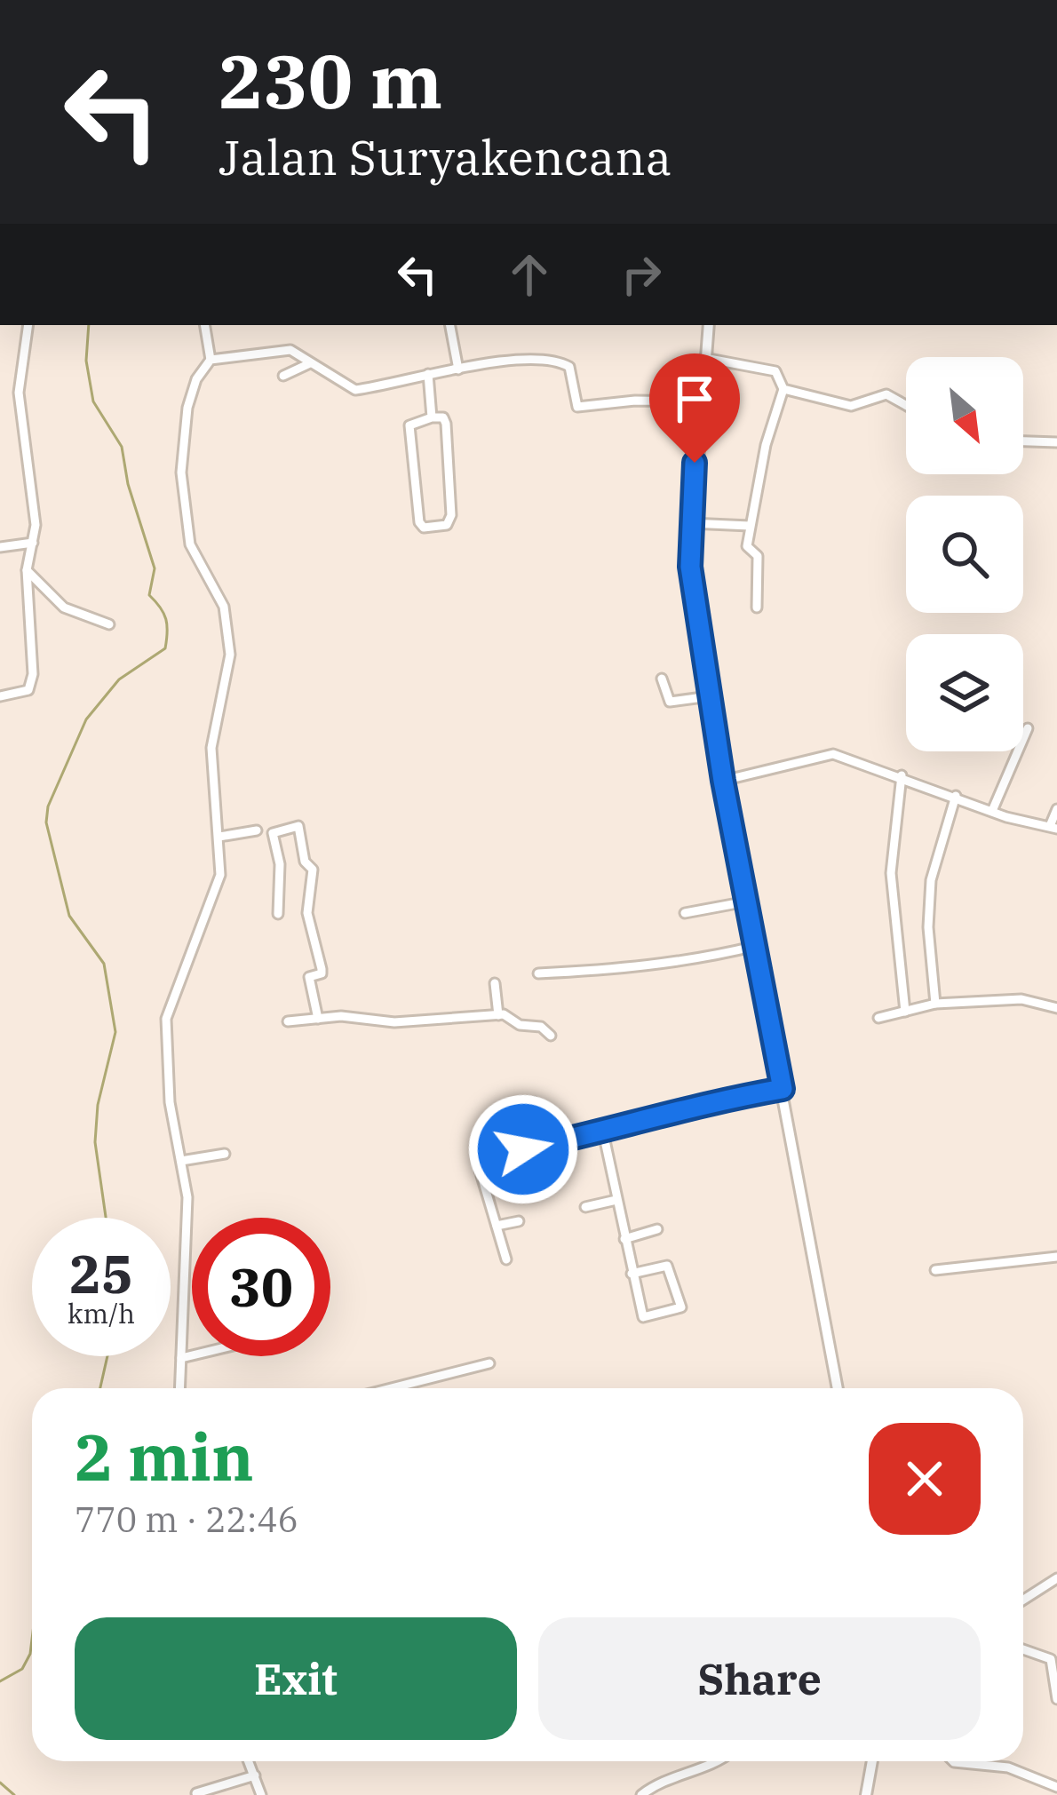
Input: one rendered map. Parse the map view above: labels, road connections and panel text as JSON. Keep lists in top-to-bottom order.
{
  "north": "bottom right",
  "page": {
    "turn": ["230 m", "Jalan Suryakencana"],
    "speed": "25 km/h",
    "limit": "30",
    "heading": ["2 min", "770 m · 22:46"],
    "buttons": ["Exit", "Share"]
  }
}
